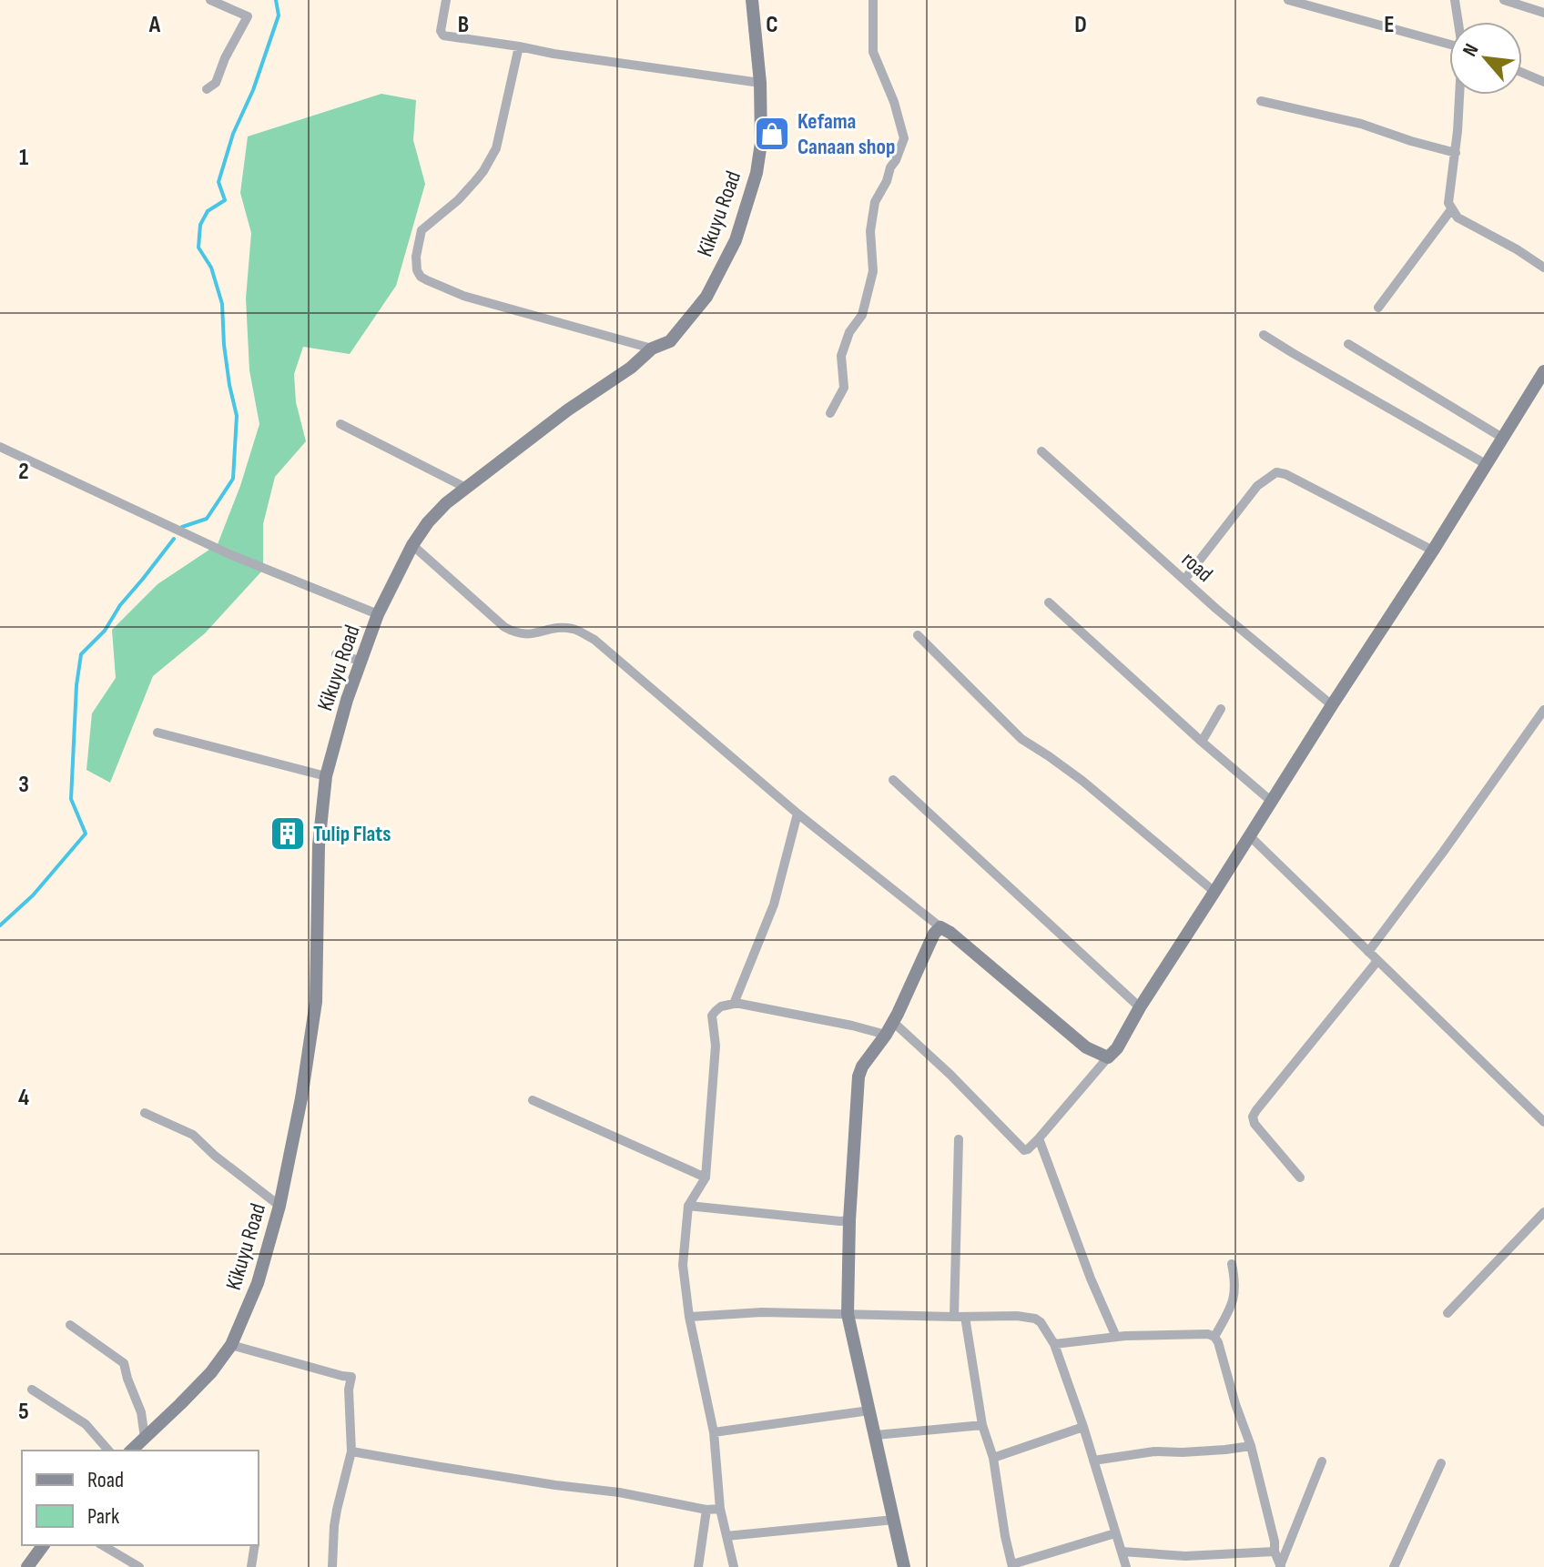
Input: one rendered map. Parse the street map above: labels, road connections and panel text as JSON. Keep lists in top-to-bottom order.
{
  "streets": {
    "main road": ["Kikuyu Road"],
    "street": ["road"]
  },
  "places": {
    "shop": ["Kefama Canaan shop"],
    "building": ["Tulip Flats"]
  },
  "legend": ["Road", "Park"],
  "north": "top left",
  "grid": {
    "columns": [
      "A",
      "B",
      "C",
      "D",
      "E"
    ],
    "rows": [
      "1",
      "2",
      "3",
      "4",
      "5"
    ]
  }
}
